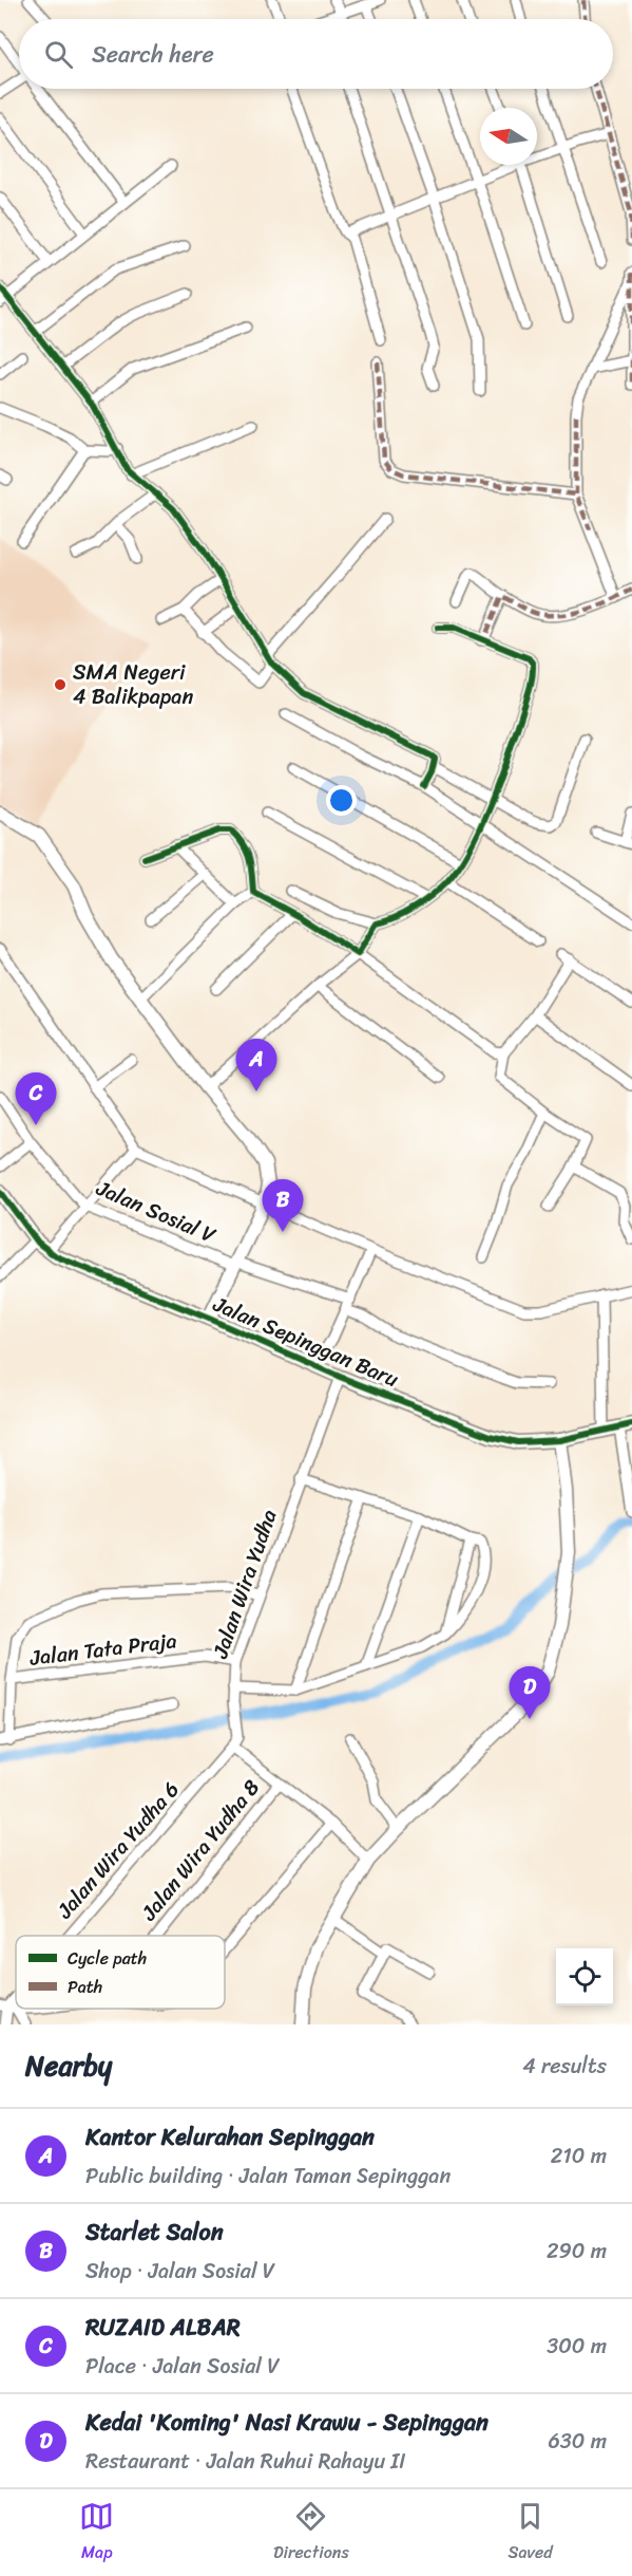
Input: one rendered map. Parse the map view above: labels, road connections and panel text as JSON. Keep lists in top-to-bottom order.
{
  "streets": {
    "street": [
      "Jalan Sosial V",
      "Jalan Sepinggan Baru",
      "Jalan Wira Yudha",
      "Jalan Tata Praja",
      "Jalan Wira Yudha 6",
      "Jalan Wira Yudha 8"
    ]
  },
  "crossings": [
    ["Jalan Sepinggan Baru", "Jalan Wira Yudha"],
    ["Jalan Wira Yudha", "Jalan Tata Praja"],
    ["Jalan Wira Yudha", "Jalan Wira Yudha 6"]
  ],
  "places": ["SMA Negeri 4 Balikpapan"],
  "legend": ["Cycle path", "Path"],
  "north": "left",
  "page": {
    "search": "Search here",
    "pins": [
      "A",
      "C",
      "B",
      "D"
    ],
    "heading": ["Nearby", "4 results"],
    "list": [
      {
        "mark": "A",
        "name": "Kantor Kelurahan Sepinggan",
        "note": "Public building · Jalan Taman Sepinggan",
        "value": "210 m"
      },
      {
        "mark": "B",
        "name": "Starlet Salon",
        "note": "Shop · Jalan Sosial V",
        "value": "290 m"
      },
      {
        "mark": "C",
        "name": "RUZAID ALBAR",
        "note": "Place · Jalan Sosial V",
        "value": "300 m"
      },
      {
        "mark": "D",
        "name": "Kedai 'Koming' Nasi Krawu - Sepinggan",
        "note": "Restaurant · Jalan Ruhui Rahayu II",
        "value": "630 m"
      }
    ],
    "nav": ["Map", "Directions", "Saved"]
  }
}
